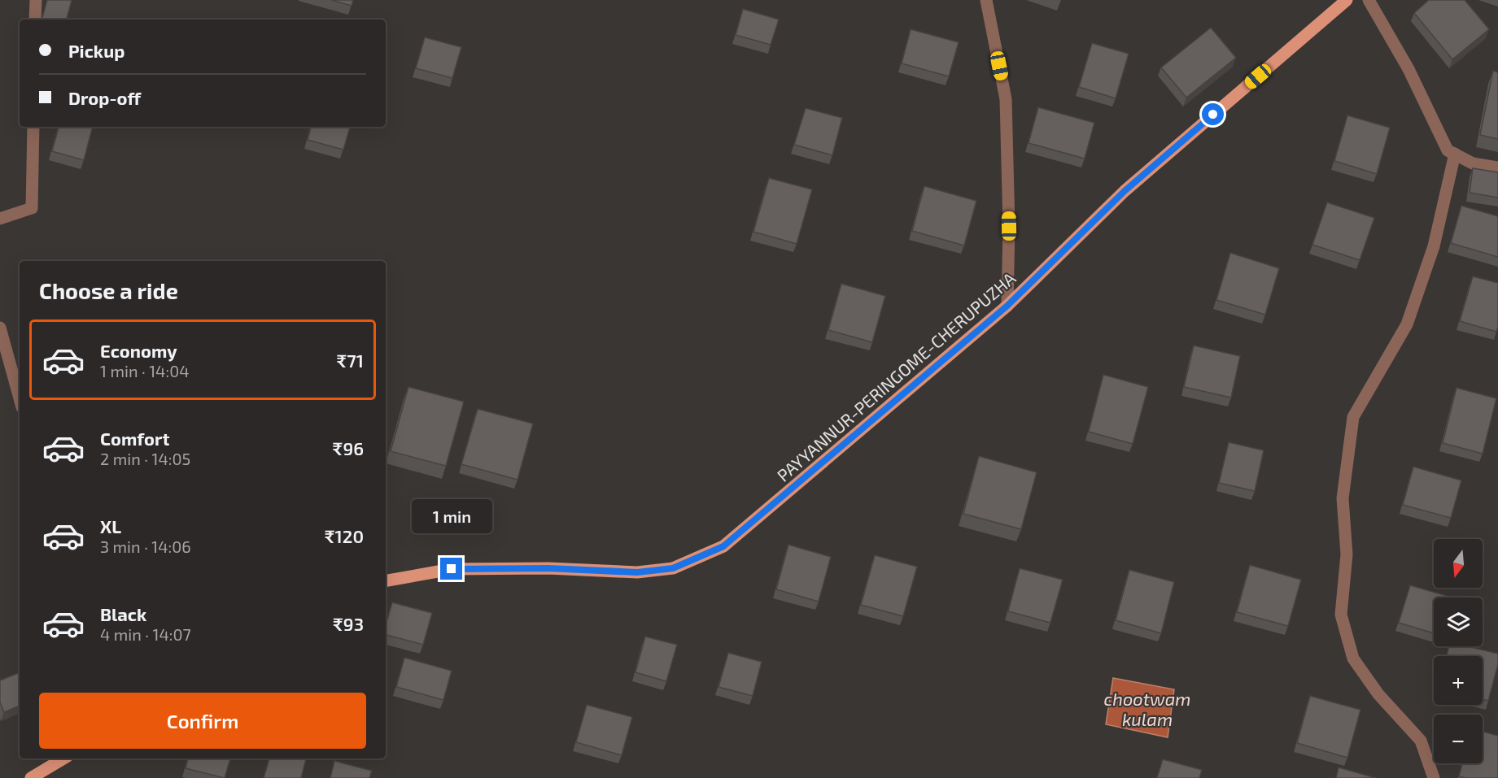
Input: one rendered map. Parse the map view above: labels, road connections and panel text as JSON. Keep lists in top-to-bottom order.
{
  "streets": {
    "main road": ["PAYYANNUR-PERINGOME-CHERUPUZHA"]
  },
  "water": ["chootwam kulam"],
  "north": "bottom",
  "page": {
    "banner": ["Pickup", "Drop-off"],
    "heading": "Choose a ride",
    "list": [
      {
        "name": "Economy",
        "note": "1 min · 14:04",
        "value": "₹71"
      },
      {
        "name": "Comfort",
        "note": "2 min · 14:05",
        "value": "₹96"
      },
      {
        "name": "XL",
        "note": "3 min · 14:06",
        "value": "₹120"
      },
      {
        "name": "Black",
        "note": "4 min · 14:07",
        "value": "₹93"
      }
    ],
    "bubble": "1 min",
    "map_buttons": ["+", "−"],
    "buttons": "Confirm"
  }
}
